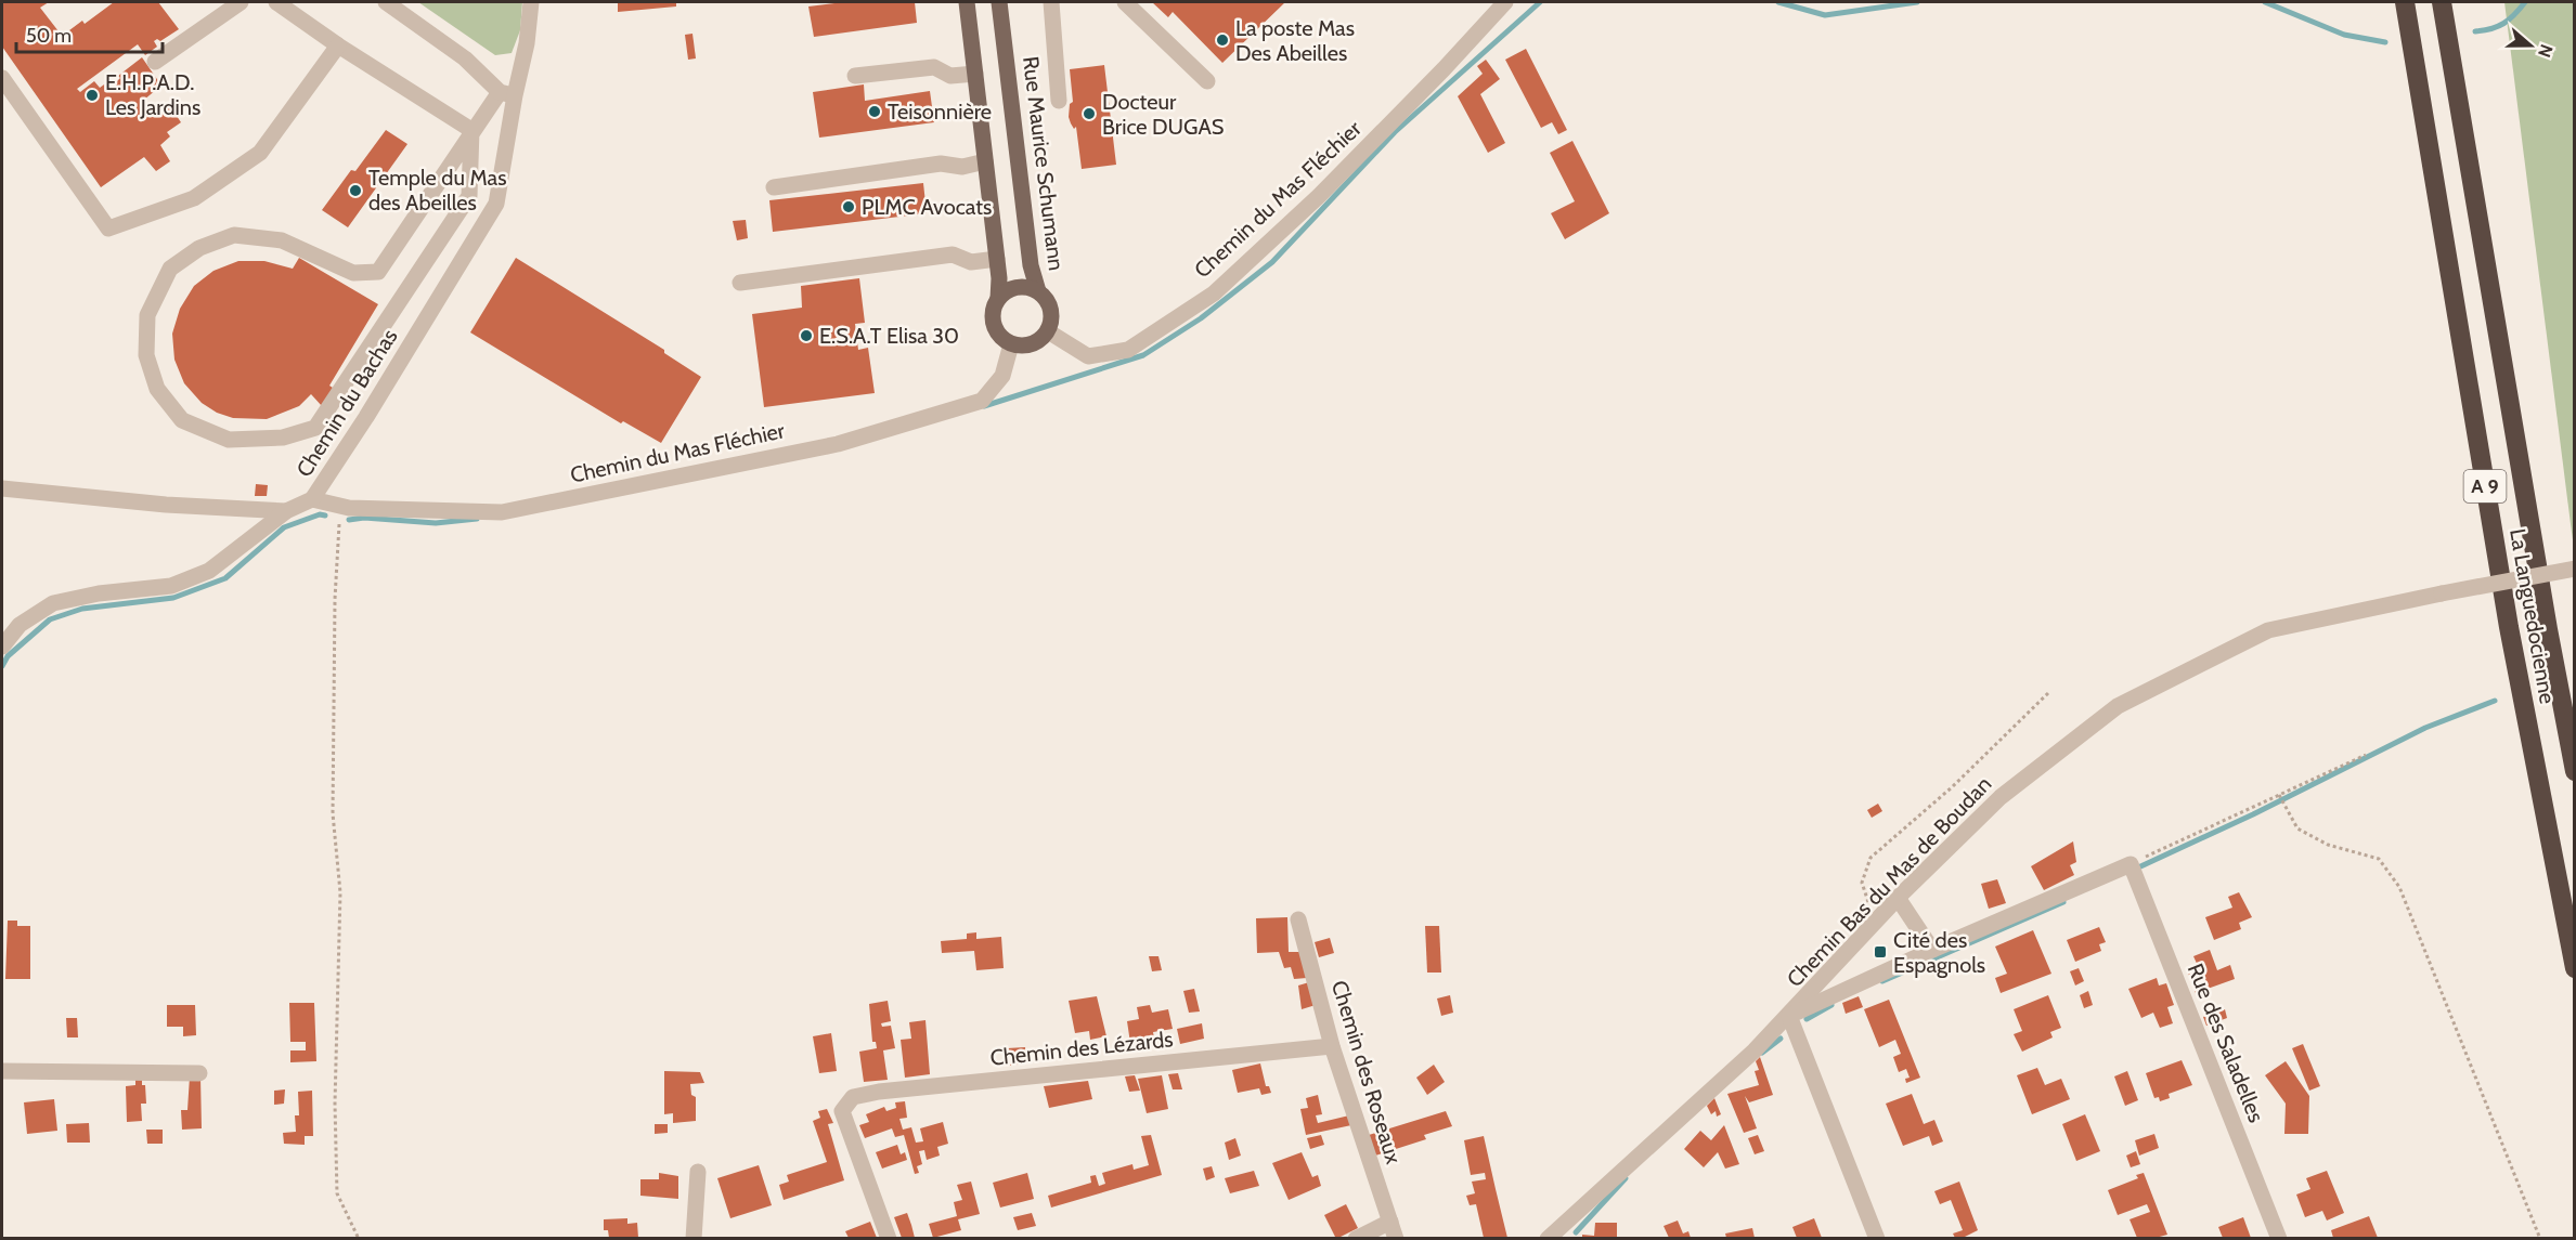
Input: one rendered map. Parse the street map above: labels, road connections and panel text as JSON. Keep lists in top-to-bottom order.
{
  "streets": {
    "highway": ["A 9", "La Languedocienne"],
    "main road": ["Rue Maurice Schumann"],
    "street": [
      "Chemin du Mas Fléchier",
      "Chemin du Bachas",
      "Chemin Bas du Mas de Boudan",
      "Rue des Saladelles",
      "Chemin des Lézards",
      "Chemin des Roseaux"
    ]
  },
  "crossings": [
    ["Rue Maurice Schumann", "Chemin du Mas Fléchier"],
    ["Chemin du Mas Fléchier", "Chemin du Bachas"],
    ["Chemin des Lézards", "Chemin des Roseaux"]
  ],
  "places": {
    "other": [
      "La poste Mas Des Abeilles",
      "E.H.P.A.D. Les Jardins",
      "Teisonnière",
      "Docteur Brice DUGAS",
      "Temple du Mas des Abeilles",
      "PLMC Avocats",
      "E.S.A.T Elisa 30"
    ],
    "transit": ["Cité des Espagnols"]
  },
  "scale_bar": "50 m",
  "north": "right"
}
